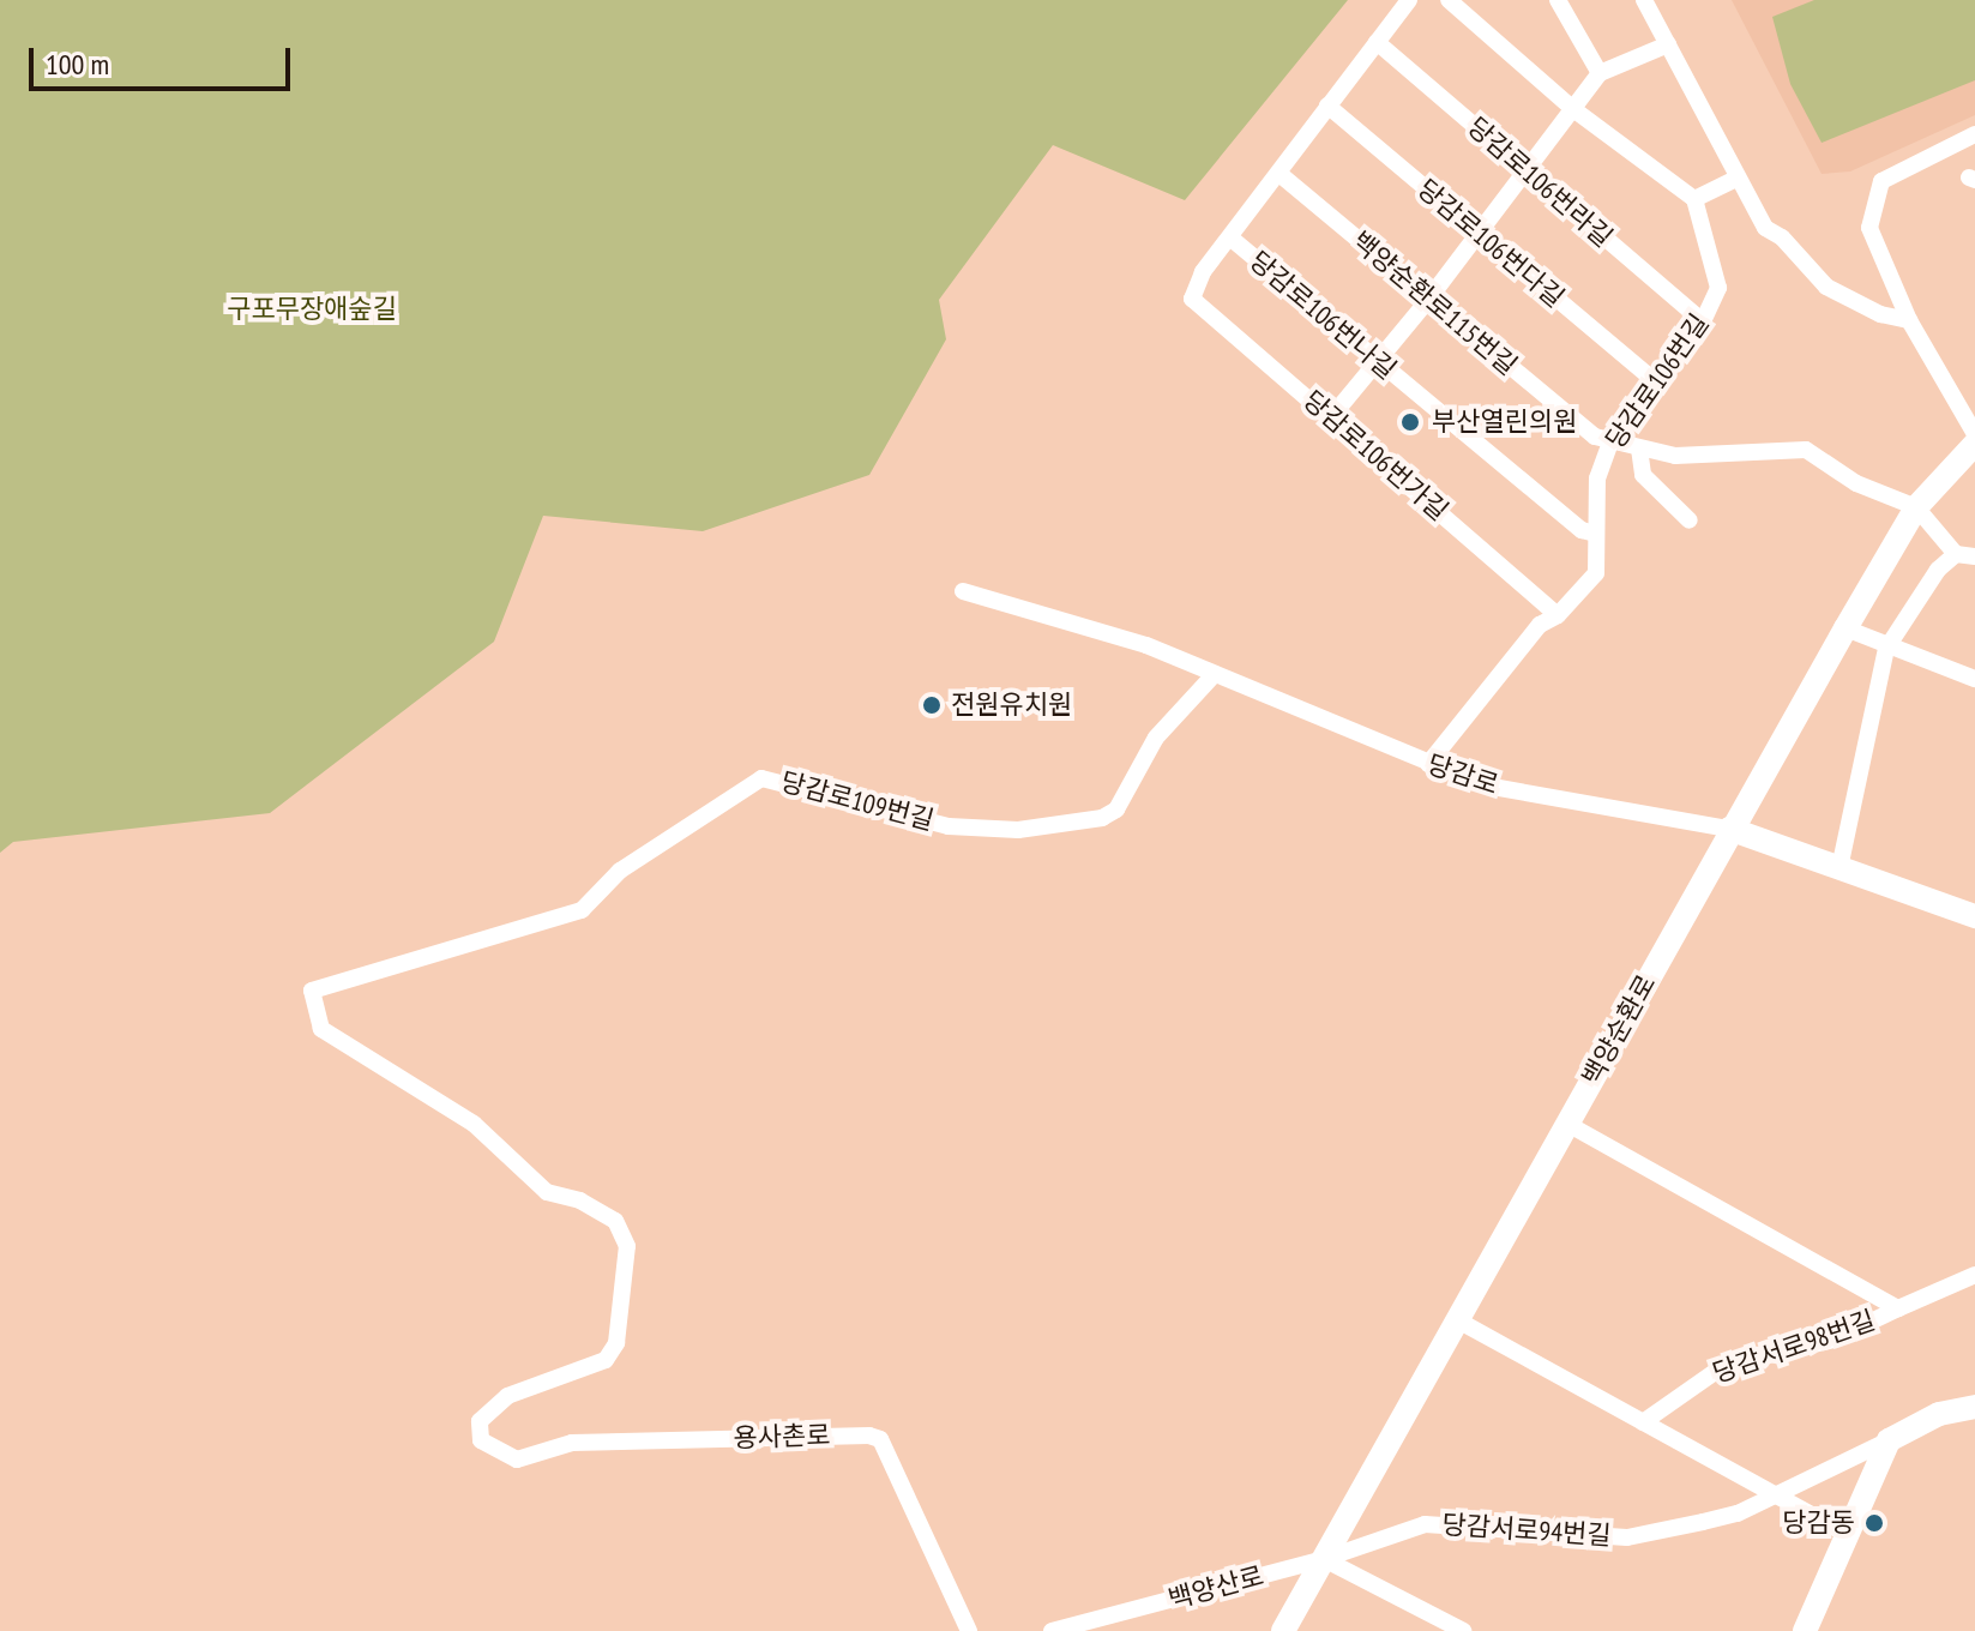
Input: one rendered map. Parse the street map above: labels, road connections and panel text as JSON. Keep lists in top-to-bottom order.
{
  "streets": {
    "main road": ["당감로", "백양순환로"],
    "street": [
      "당감로106번라길",
      "당감로106번다길",
      "백양순환로115번길",
      "당감로106번나길",
      "당감로106번길",
      "당감로106번가길",
      "당감로109번길",
      "당감서로98번길",
      "용사촌로",
      "당감서로94번길",
      "백양산로"
    ]
  },
  "crossings": [
    ["당감로106번라길", "당감로106번길"],
    ["당감로106번다길", "당감로106번길"],
    ["백양순환로115번길", "당감로106번길"],
    ["백양순환로115번길", "백양순환로"],
    ["당감로106번나길", "당감로106번길"],
    ["당감로106번나길", "당감로106번가길"],
    ["당감로106번길", "당감로106번가길"],
    ["당감로106번길", "당감로"],
    ["당감로", "당감로109번길"],
    ["당감로", "백양순환로"],
    ["당감로109번길", "용사촌로"],
    ["백양순환로", "당감서로94번길"],
    ["백양순환로", "백양산로"],
    ["당감서로94번길", "백양산로"]
  ],
  "parks": ["구포무장애숲길"],
  "places": ["부산열린의원", "전원유치원", "당감동"],
  "scale_bar": "100 m"
}
